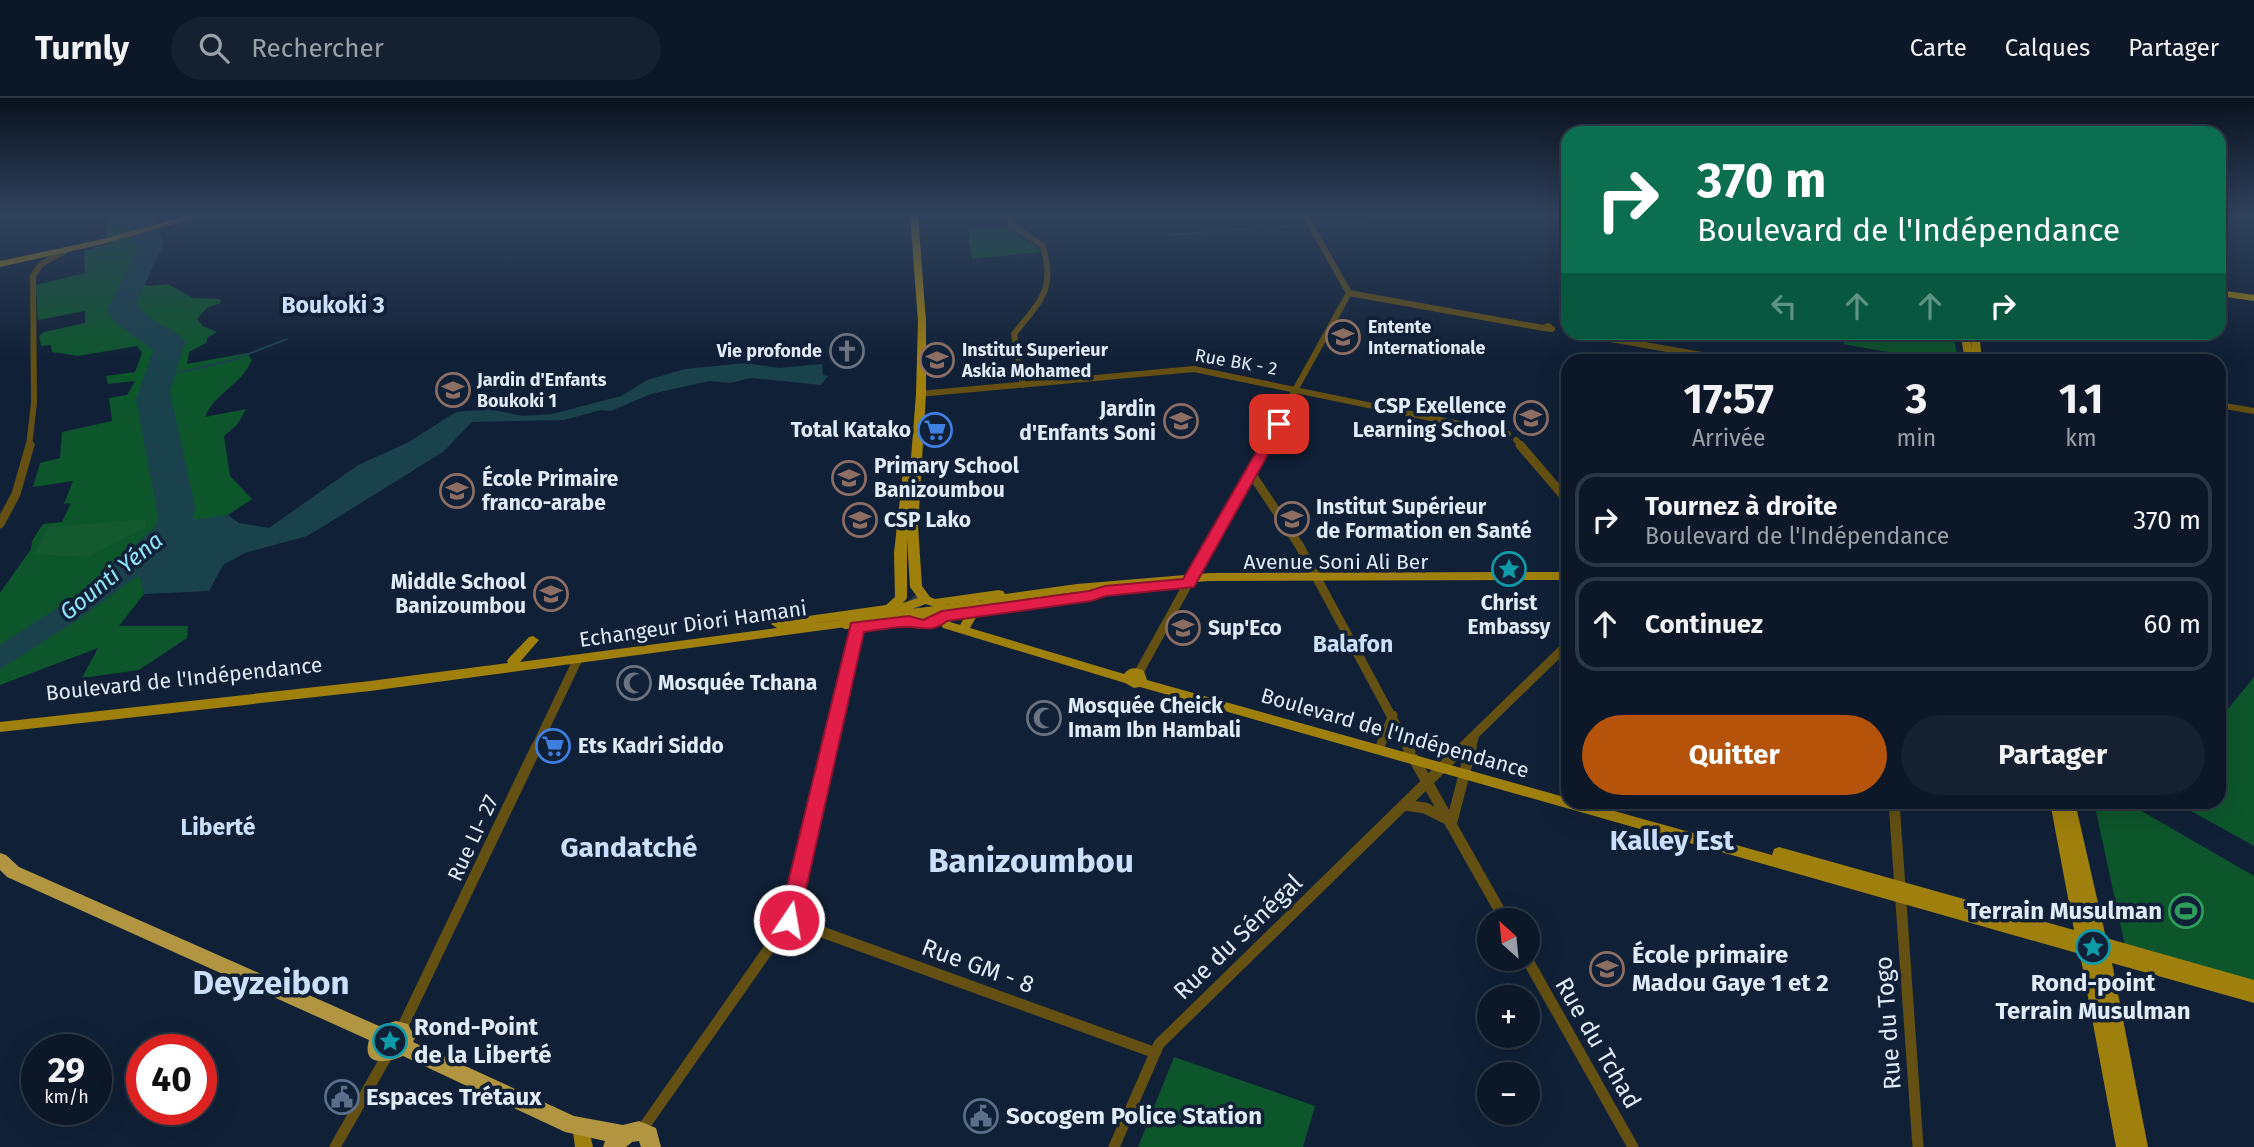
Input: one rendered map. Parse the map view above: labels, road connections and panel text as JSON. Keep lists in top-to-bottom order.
{
  "streets": {
    "main road": ["Avenue Soni Ali Ber", "Echangeur Diori Hamani", "Boulevard de l'Indépendance"],
    "street": [
      "Rue BK - 2",
      "Rue LI- 27",
      "Rue du Sénégal",
      "Rue GM - 8",
      "Rue du Togo",
      "Rue du Tchad"
    ]
  },
  "crossings": [
    ["Avenue Soni Ali Ber", "Echangeur Diori Hamani"],
    ["Avenue Soni Ali Ber", "Boulevard de l'Indépendance"],
    ["Echangeur Diori Hamani", "Boulevard de l'Indépendance"],
    ["Boulevard de l'Indépendance", "Rue LI- 27"],
    ["Boulevard de l'Indépendance", "Rue du Sénégal"],
    ["Boulevard de l'Indépendance", "Rue du Togo"],
    ["Rue du Sénégal", "Rue GM - 8"]
  ],
  "districts": [
    "Boukoki 3",
    "Balafon",
    "Liberté",
    "Kalley Est",
    "Gandatché",
    "Banizoumbou",
    "Deyzeibon"
  ],
  "water": ["Gounti Yéna"],
  "places": {
    "school or university": [
      "Entente Internationale",
      "Institut Superieur Askia Mohamed",
      "Jardin d'Enfants Boukoki 1",
      "CSP Exellence Learning School",
      "Jardin d'Enfants Soni",
      "Primary School Banizoumbou",
      "École Primaire franco-arabe",
      "Institut Supérieur de Formation en Santé",
      "CSP Lako",
      "Middle School Banizoumbou",
      "Sup'Eco",
      "École primaire Madou Gaye 1 et 2"
    ],
    "church": ["Vie profonde"],
    "supermarket": ["Total Katako", "Ets Kadri Siddo"],
    "place": ["Christ Embassy", "Rond-point Terrain Musulman", "Rond-Point de la Liberté"],
    "mosque": ["Mosquée Tchana", "Mosquée Cheick Imam Ibn Hambali"],
    "sports": ["Terrain Musulman"],
    "public building": ["Espaces Trétaux", "Socogem Police Station"]
  },
  "north": "top left",
  "page": {
    "header": "Turnly",
    "search": "Rechercher",
    "nav": ["Carte", "Calques", "Partager"],
    "turn": ["370 m", "Boulevard de l'Indépendance"],
    "eta": [
      "17:57",
      "Arrivée",
      "3",
      "min",
      "1.1",
      "km"
    ],
    "list": [
      {
        "name": "Tournez à droite",
        "note": "Boulevard de l'Indépendance",
        "value": "370 m"
      },
      {
        "name": "Continuez",
        "value": "60 m"
      }
    ],
    "buttons": ["Quitter", "Partager"],
    "map_buttons": ["+", "−"],
    "speed": "29 km/h",
    "limit": "40"
  }
}
